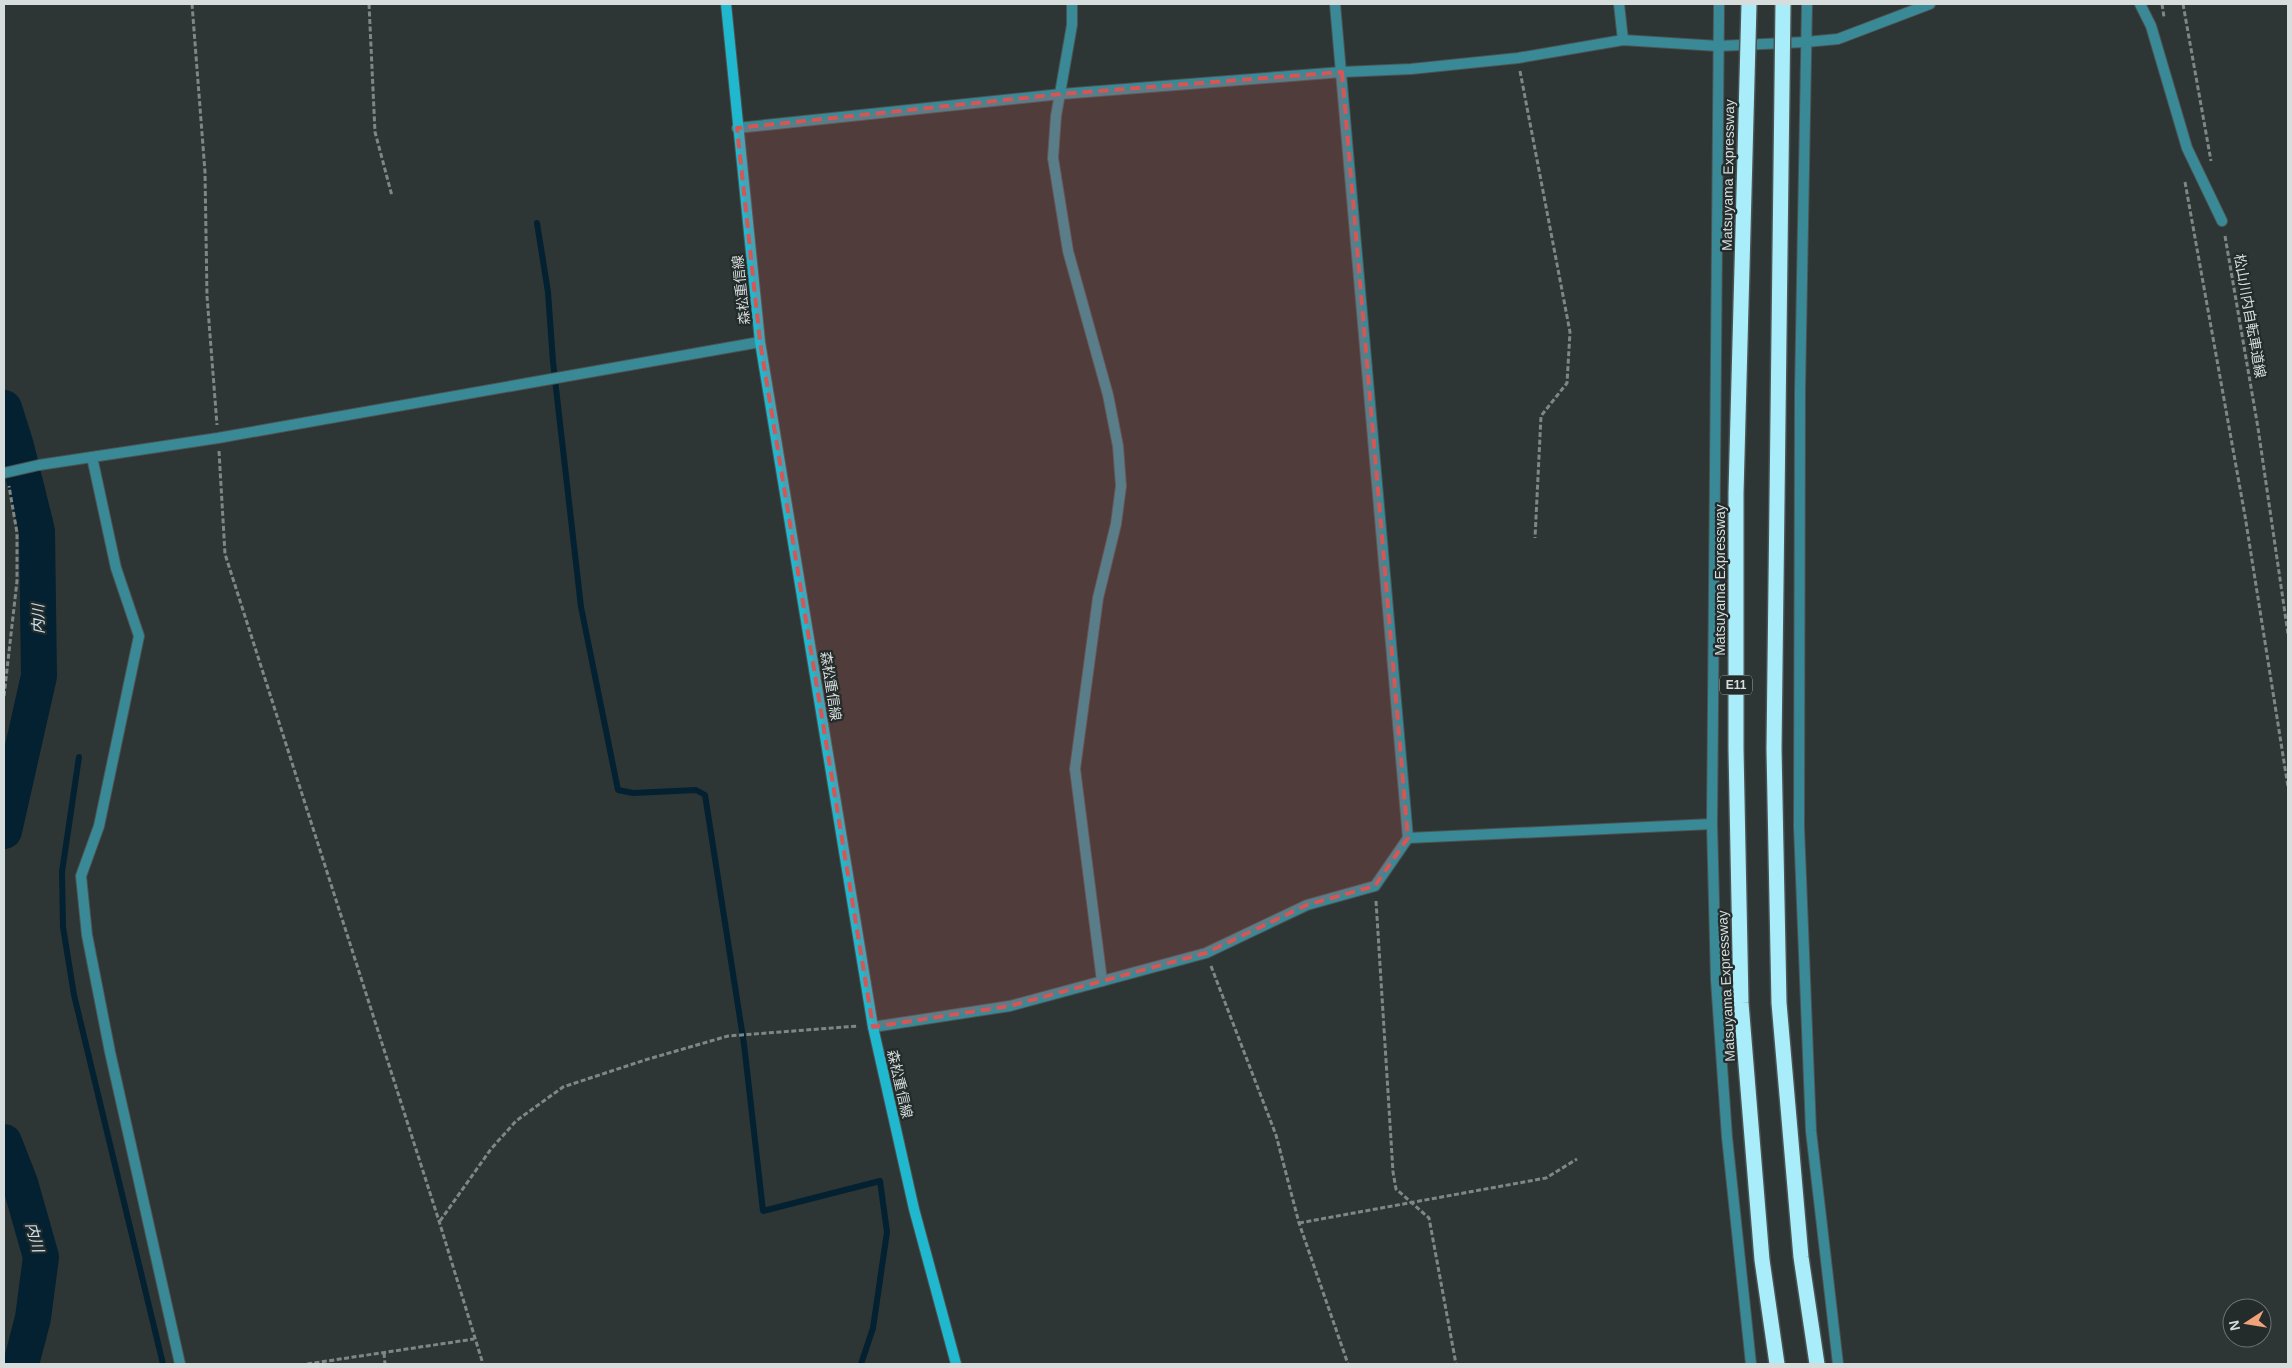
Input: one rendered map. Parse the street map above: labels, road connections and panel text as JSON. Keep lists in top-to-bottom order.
{
  "streets": {
    "highway": ["Matsuyama Expressway", "E11"],
    "main road": ["森松重信線"],
    "path": ["松山川内自転車道線"]
  },
  "water": ["内川"],
  "north": "left"
}
